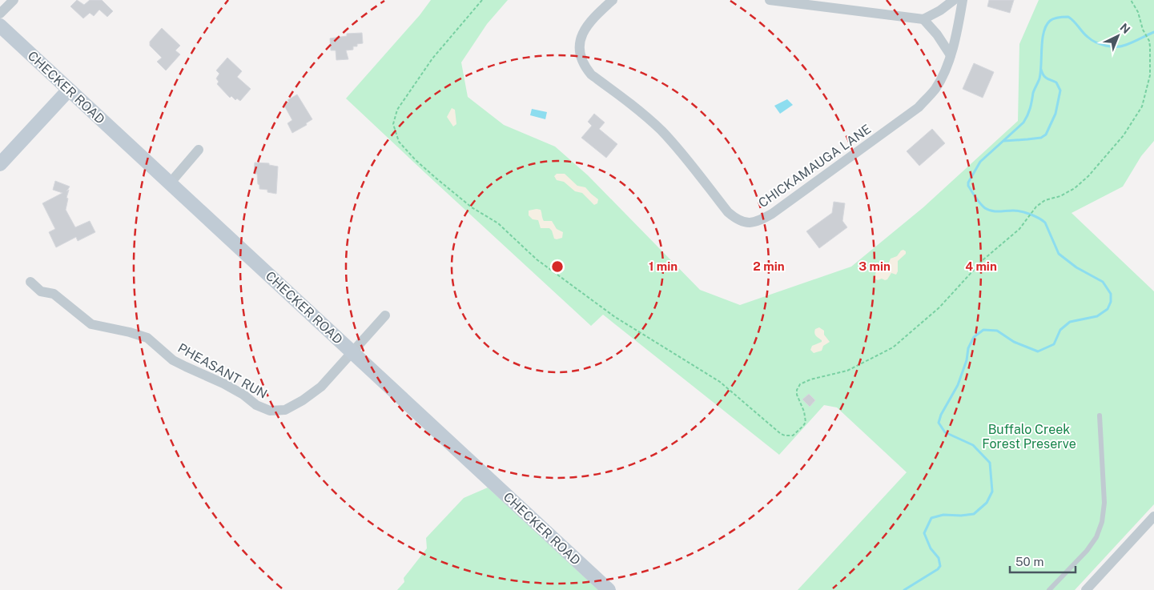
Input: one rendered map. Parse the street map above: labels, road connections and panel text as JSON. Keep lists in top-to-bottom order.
{
  "streets": {
    "street": ["CHECKER ROAD", "CHICKAMAUGA LANE", "PHEASANT RUN"]
  },
  "crossings": [
    ["CHECKER ROAD", "PHEASANT RUN"]
  ],
  "parks": ["Buffalo Creek Forest Preserve"],
  "scale_bar": "50 m",
  "north": "top right",
  "rings": [
    "1 min",
    "2 min",
    "3 min",
    "4 min"
  ]
}
